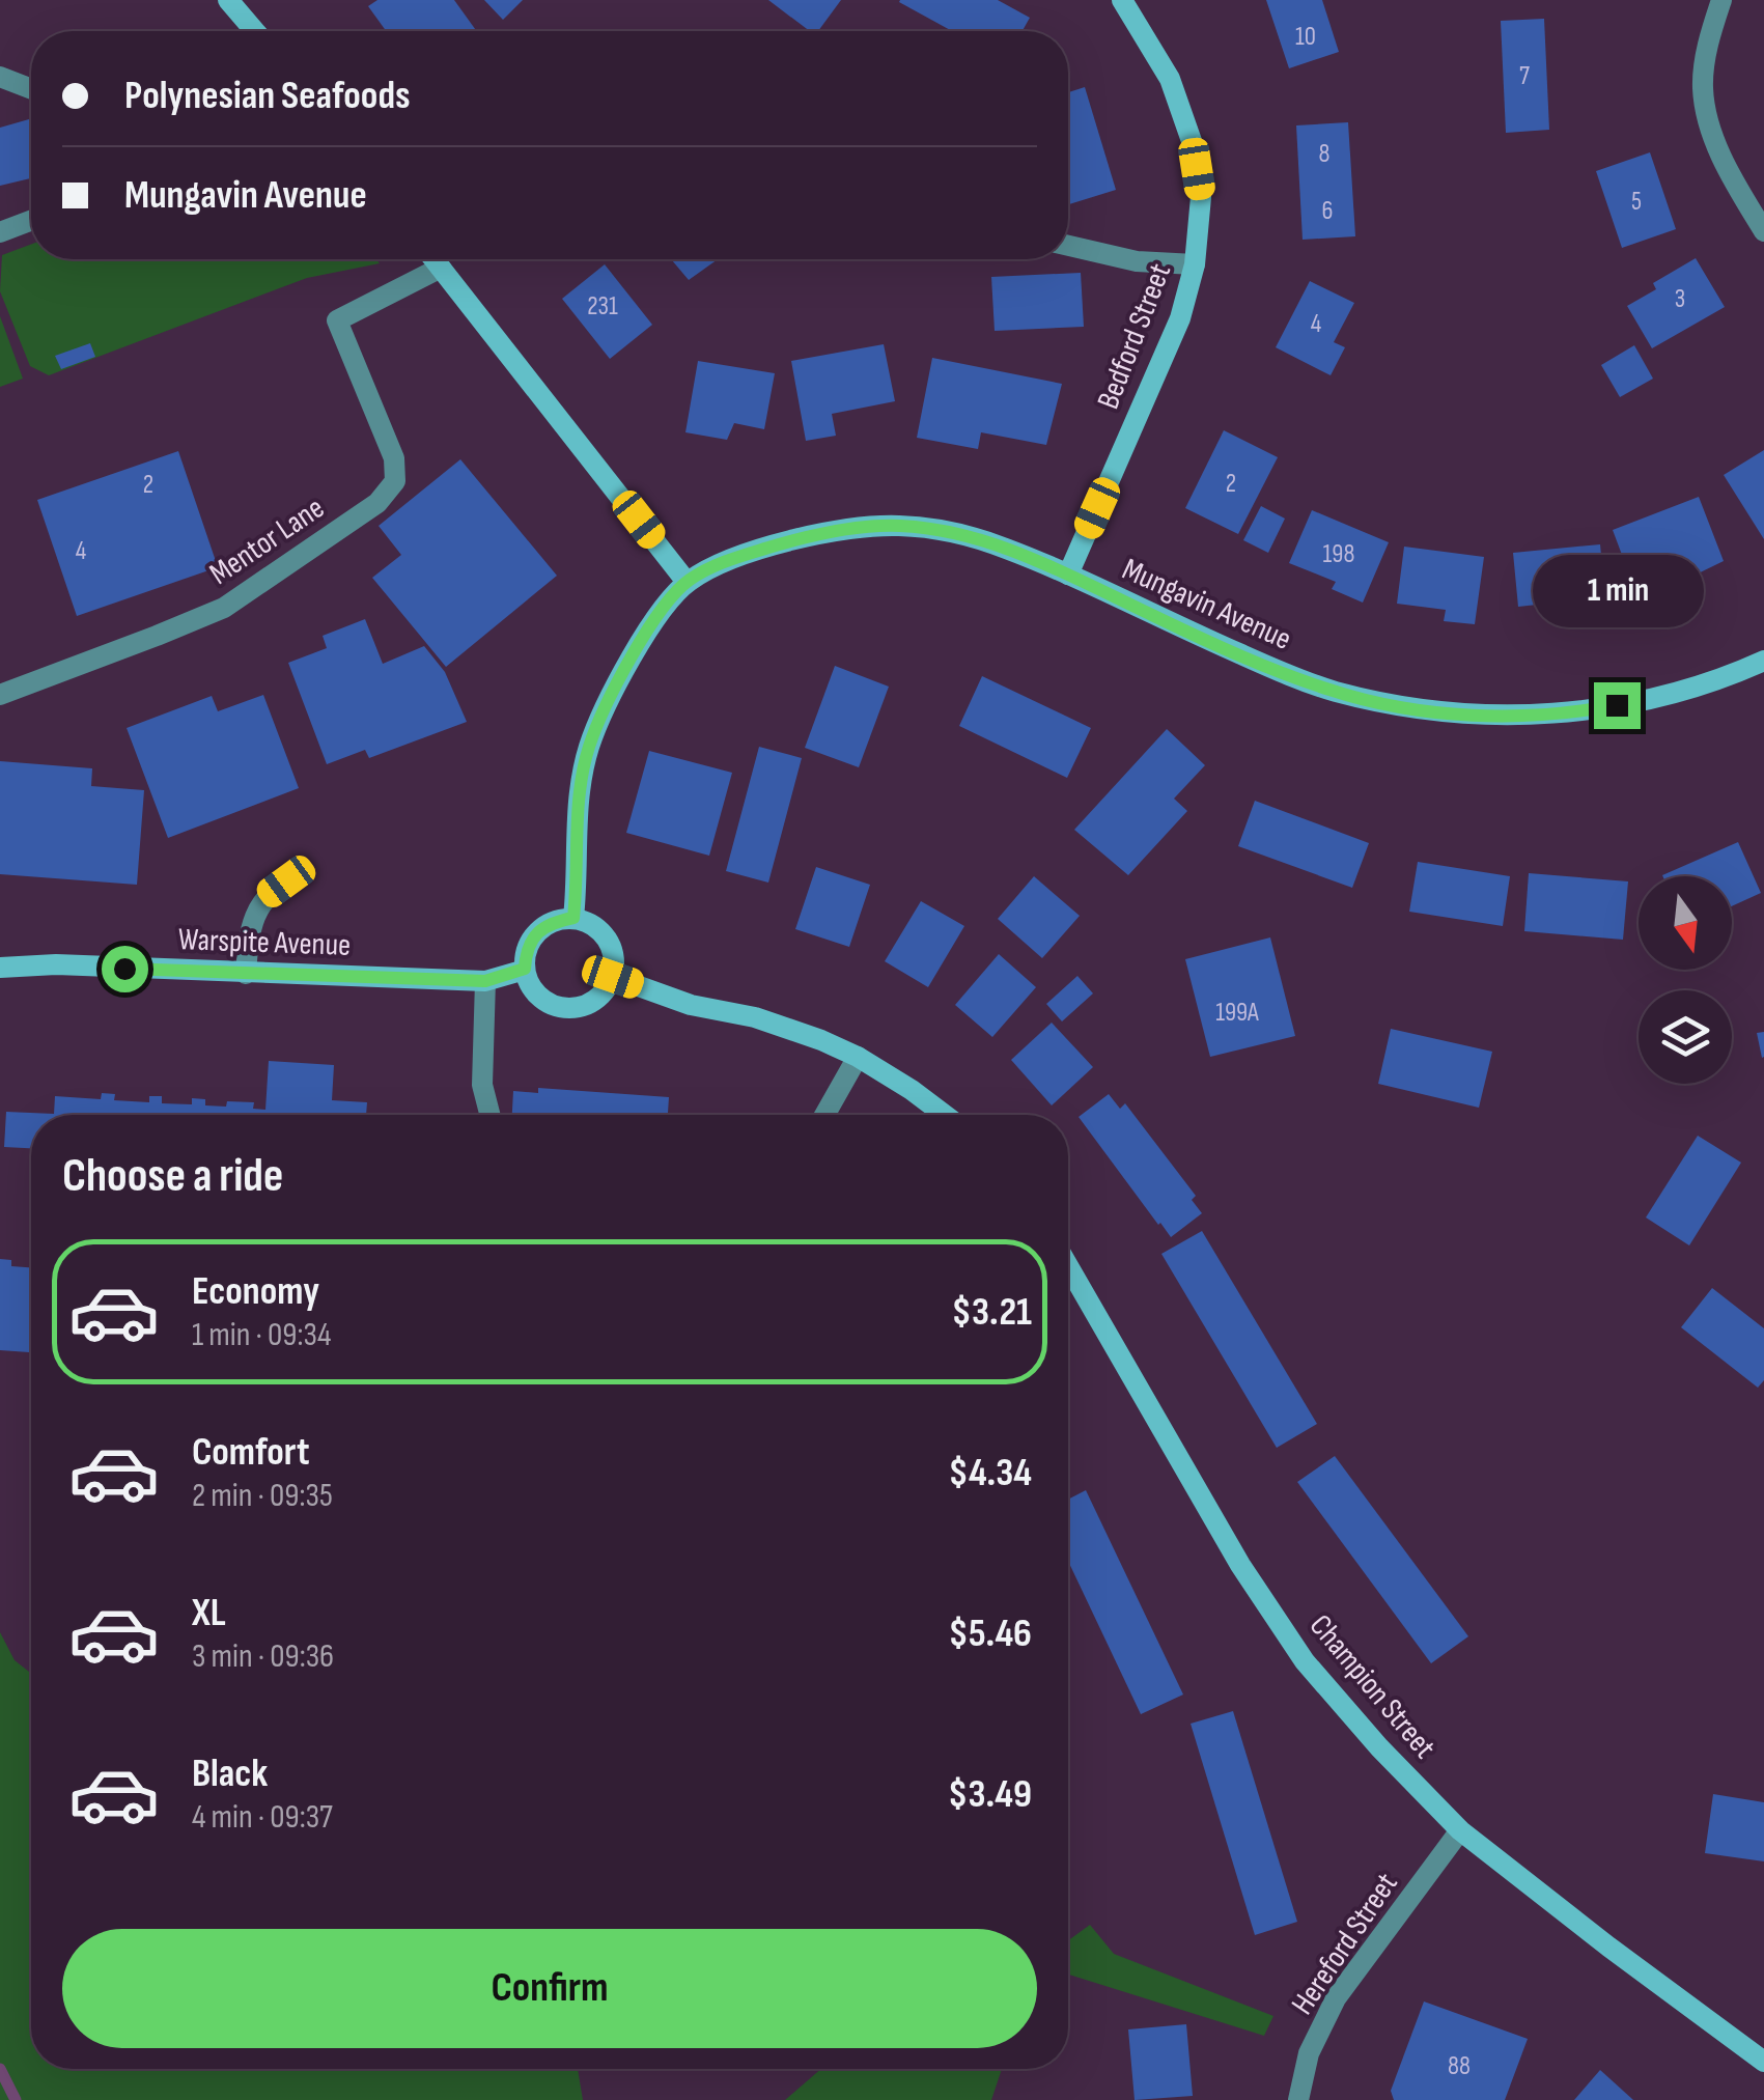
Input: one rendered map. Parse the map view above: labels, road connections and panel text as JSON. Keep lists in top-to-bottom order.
{
  "streets": {
    "main road": [
      "Bedford Street",
      "Mungavin Avenue",
      "Warspite Avenue",
      "Champion Street"
    ],
    "street": ["Mentor Lane", "Hereford Street"]
  },
  "crossings": [
    ["Bedford Street", "Mungavin Avenue"],
    ["Mungavin Avenue", "Warspite Avenue"],
    ["Champion Street", "Hereford Street"]
  ],
  "house_numbers": [
    "10",
    "7",
    "8",
    "5",
    "6",
    "3",
    "231",
    "4",
    "2",
    "2",
    "4",
    "198",
    "199A",
    "88"
  ],
  "north": "bottom",
  "page": {
    "banner": ["Polynesian Seafoods", "Mungavin Avenue"],
    "bubble": "1 min",
    "heading": "Choose a ride",
    "list": [
      {
        "name": "Economy",
        "note": "1 min · 09:34",
        "value": "$3.21"
      },
      {
        "name": "Comfort",
        "note": "2 min · 09:35",
        "value": "$4.34"
      },
      {
        "name": "XL",
        "note": "3 min · 09:36",
        "value": "$5.46"
      },
      {
        "name": "Black",
        "note": "4 min · 09:37",
        "value": "$3.49"
      }
    ],
    "buttons": "Confirm"
  }
}
